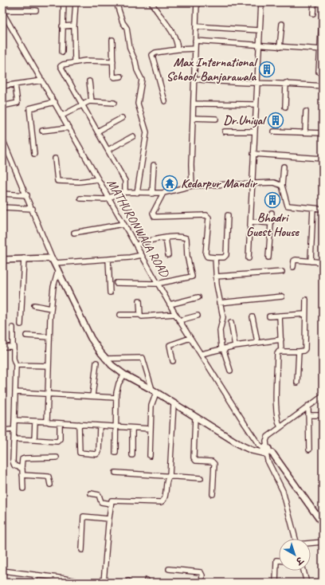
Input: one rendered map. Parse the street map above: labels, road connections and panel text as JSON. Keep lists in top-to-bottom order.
{
  "streets": {
    "street": ["MATHURONWALA ROAD"]
  },
  "places": {
    "building": ["Max International School, Banjarawala", "Dr.Uniyal", "Bhadri Guest House"],
    "temple": ["Kedarpur Mandir"]
  },
  "north": "bottom right"
}
